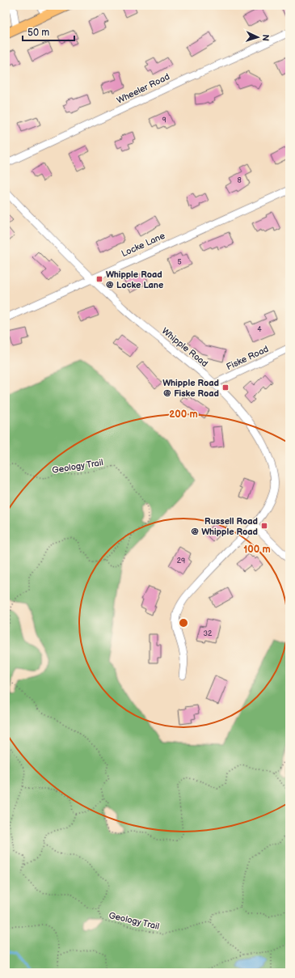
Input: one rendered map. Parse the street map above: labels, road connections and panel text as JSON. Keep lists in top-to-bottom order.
{
  "streets": {
    "street": [
      "Wheeler Road",
      "Locke Lane",
      "Whipple Road",
      "Fiske Road"
    ],
    "path": ["Geology Trail"]
  },
  "crossings": [
    ["Locke Lane", "Whipple Road"],
    ["Whipple Road", "Fiske Road"]
  ],
  "places": {
    "transit": ["Whipple Road @ Locke Lane", "Whipple Road @ Fiske Road", "Russell Road @ Whipple Road"]
  },
  "house_numbers": [
    "9",
    "8",
    "5",
    "4",
    "29",
    "32"
  ],
  "scale_bar": "50 m",
  "north": "right",
  "rings": ["200 m", "100 m"]
}
